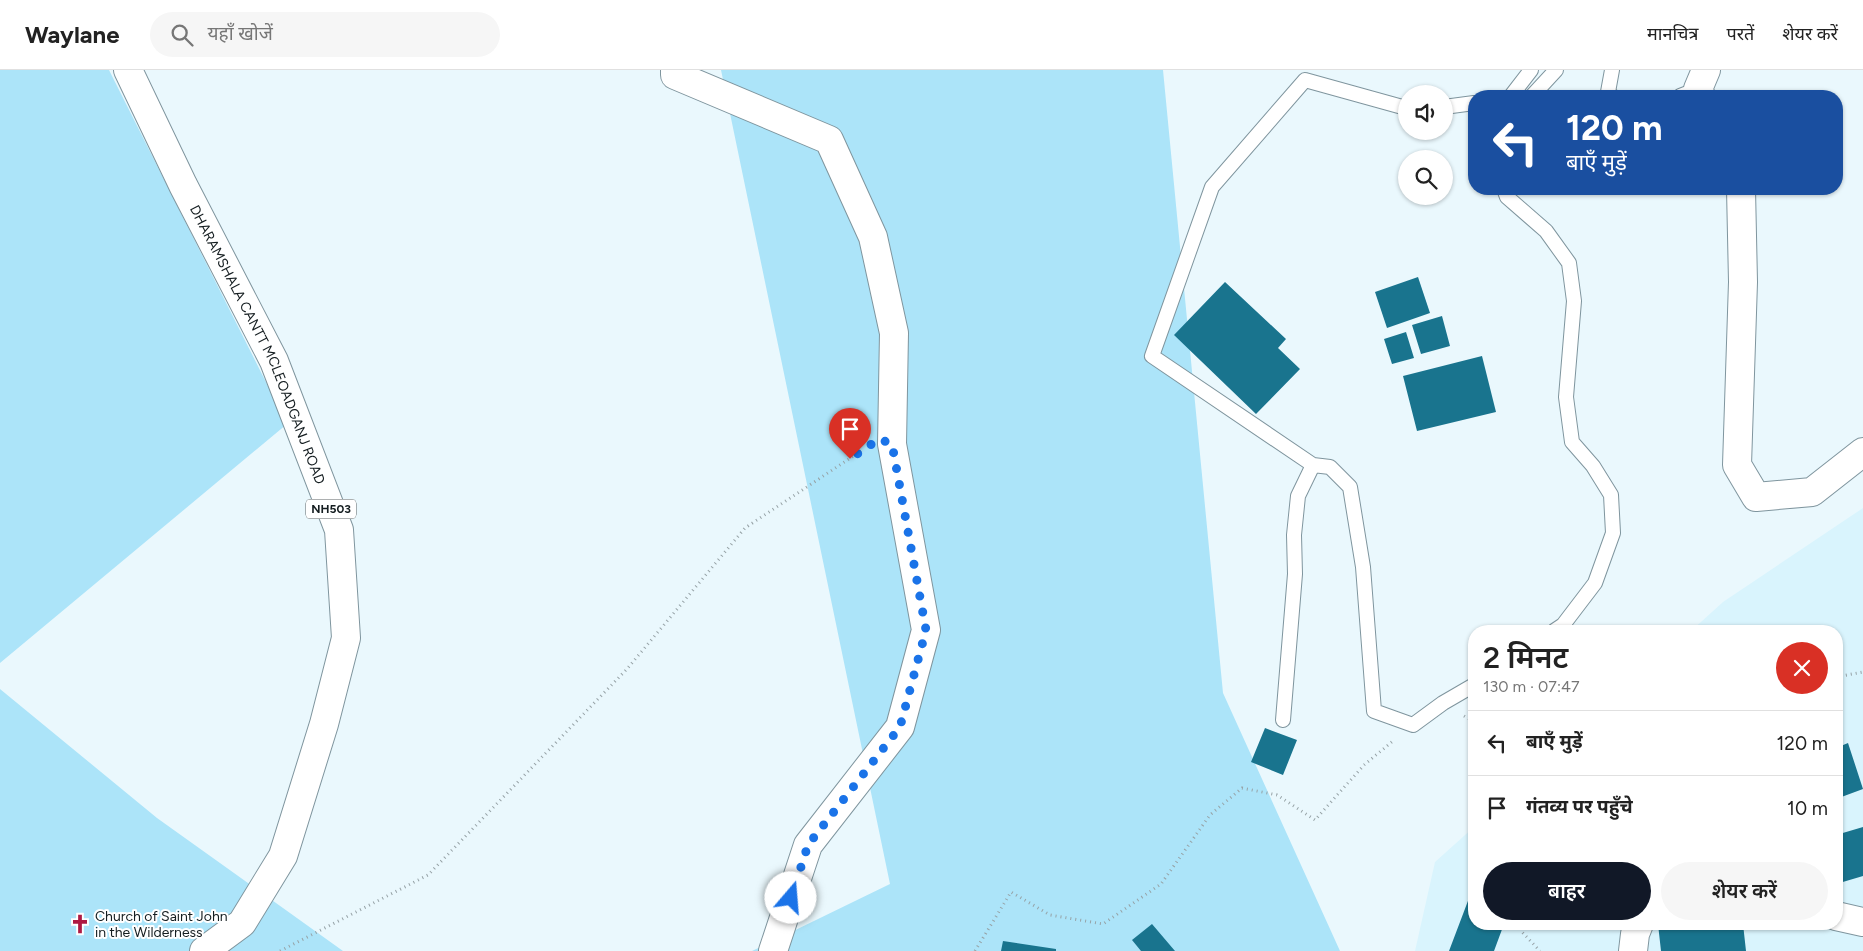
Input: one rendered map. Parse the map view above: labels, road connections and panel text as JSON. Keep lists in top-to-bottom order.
{
  "streets": {
    "street": ["DHARAMSHALA CANTT MCLEOADGANJ ROAD", "NH503"]
  },
  "places": {
    "church": ["Church of Saint John in the Wilderness"]
  },
  "page": {
    "header": "Waylane",
    "search": "यहाँ खोजें",
    "nav": ["मानचित्र", "परतें", "शेयर करें"],
    "turn": ["120 m", "बाएँ मुड़ें"],
    "heading": ["2 मिनट", "130 m · 07:47"],
    "list": [
      {
        "name": "बाएँ मुड़ें",
        "value": "120 m"
      },
      {
        "name": "गंतव्य पर पहुँचे",
        "value": "10 m"
      }
    ],
    "buttons": ["बाहर", "शेयर करें"]
  }
}
